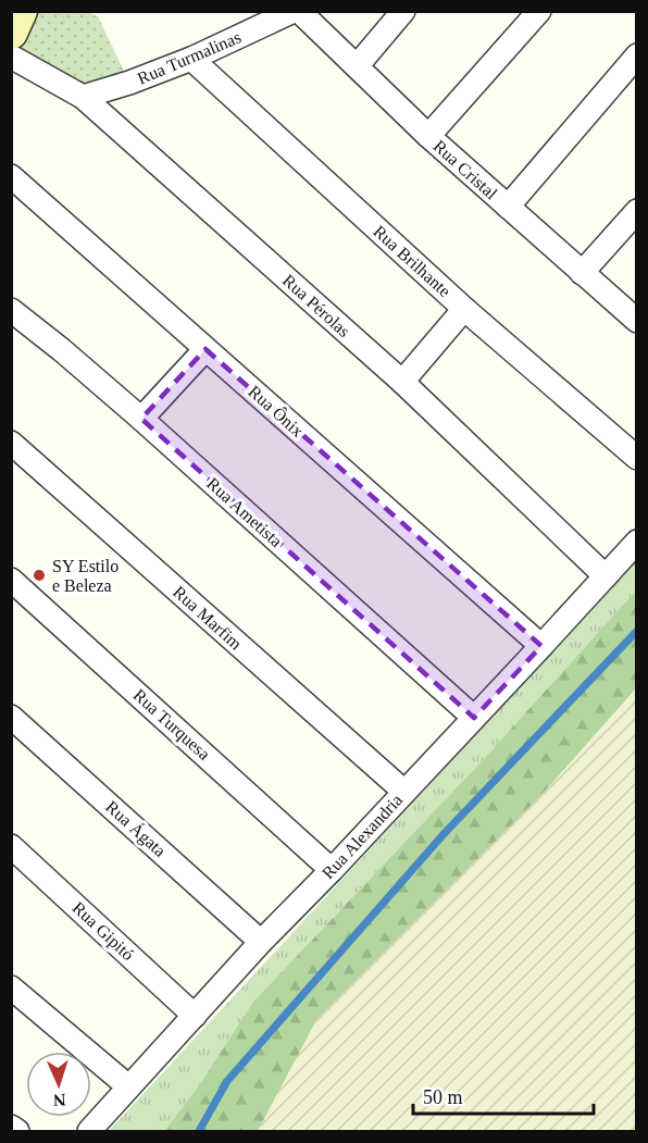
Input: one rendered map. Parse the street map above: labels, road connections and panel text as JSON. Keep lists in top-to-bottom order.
{
  "streets": {
    "street": [
      "Rua Turmalinas",
      "Rua Cristal",
      "Rua Brilhante",
      "Rua Pérolas",
      "Rua Ônix",
      "Rua Ametista",
      "Rua Marfim",
      "Rua Turquesa",
      "Rua Ágata",
      "Rua Alexandria",
      "Rua Gipitó"
    ]
  },
  "crossings": [
    ["Rua Turmalinas", "Rua Brilhante"],
    ["Rua Turmalinas", "Rua Pérolas"],
    ["Rua Pérolas", "Rua Alexandria"],
    ["Rua Ônix", "Rua Alexandria"],
    ["Rua Ametista", "Rua Alexandria"],
    ["Rua Marfim", "Rua Alexandria"],
    ["Rua Turquesa", "Rua Alexandria"],
    ["Rua Ágata", "Rua Alexandria"],
    ["Rua Alexandria", "Rua Gipitó"]
  ],
  "places": ["SY Estilo e Beleza"],
  "scale_bar": "50 m",
  "north": "bottom"
}
